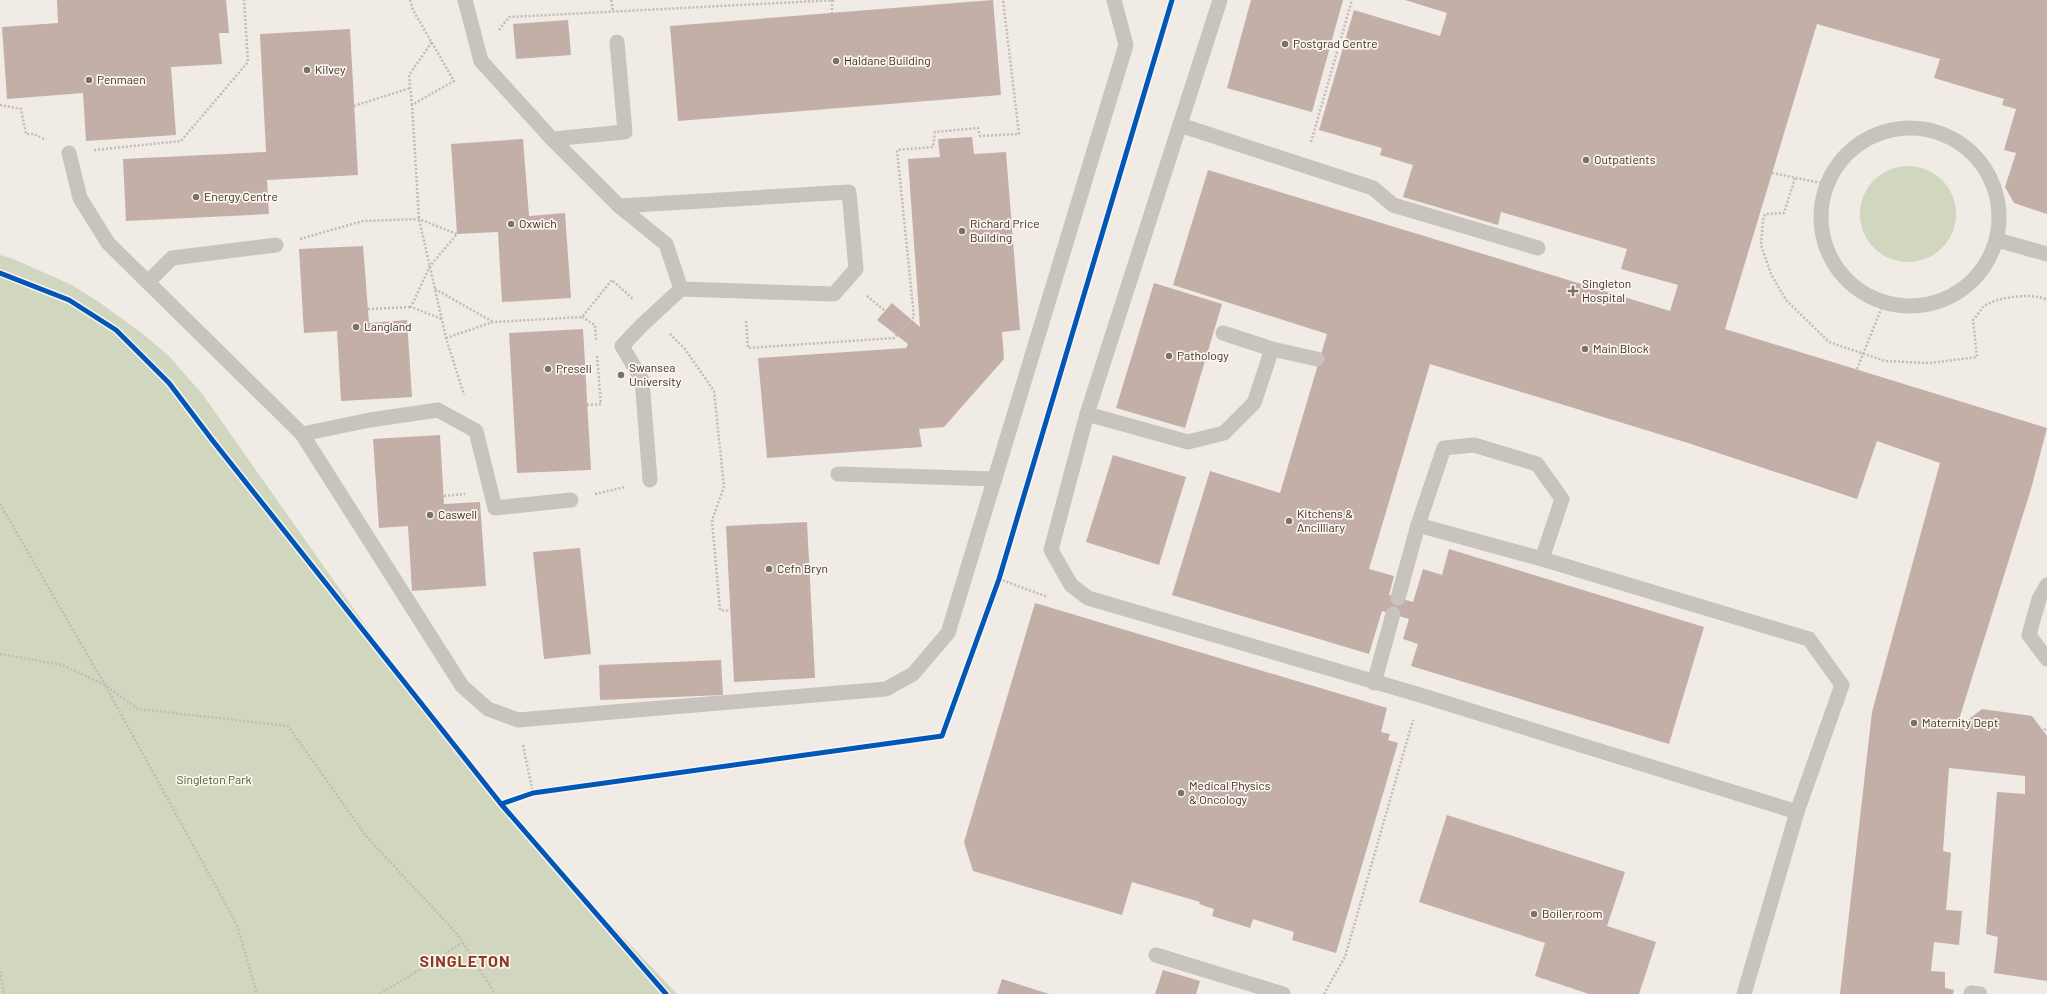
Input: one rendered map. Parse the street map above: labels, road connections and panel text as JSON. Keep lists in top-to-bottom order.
{
  "districts": ["SINGLETON"],
  "parks": ["Singleton Park"],
  "places": {
    "other": [
      "Postgrad Centre",
      "Haldane Building",
      "Kilvey",
      "Penmaen",
      "Outpatients",
      "Energy Centre",
      "Oxwich",
      "Richard Price Building",
      "Langland",
      "Main Block",
      "Pathology",
      "Preseli",
      "Swansea University",
      "Caswell",
      "Kitchens & Ancilliary",
      "Cefn Bryn",
      "Maternity Dept",
      "Medical Physics & Oncology",
      "Boiler room"
    ],
    "health": ["Singleton Hospital"]
  }
}
